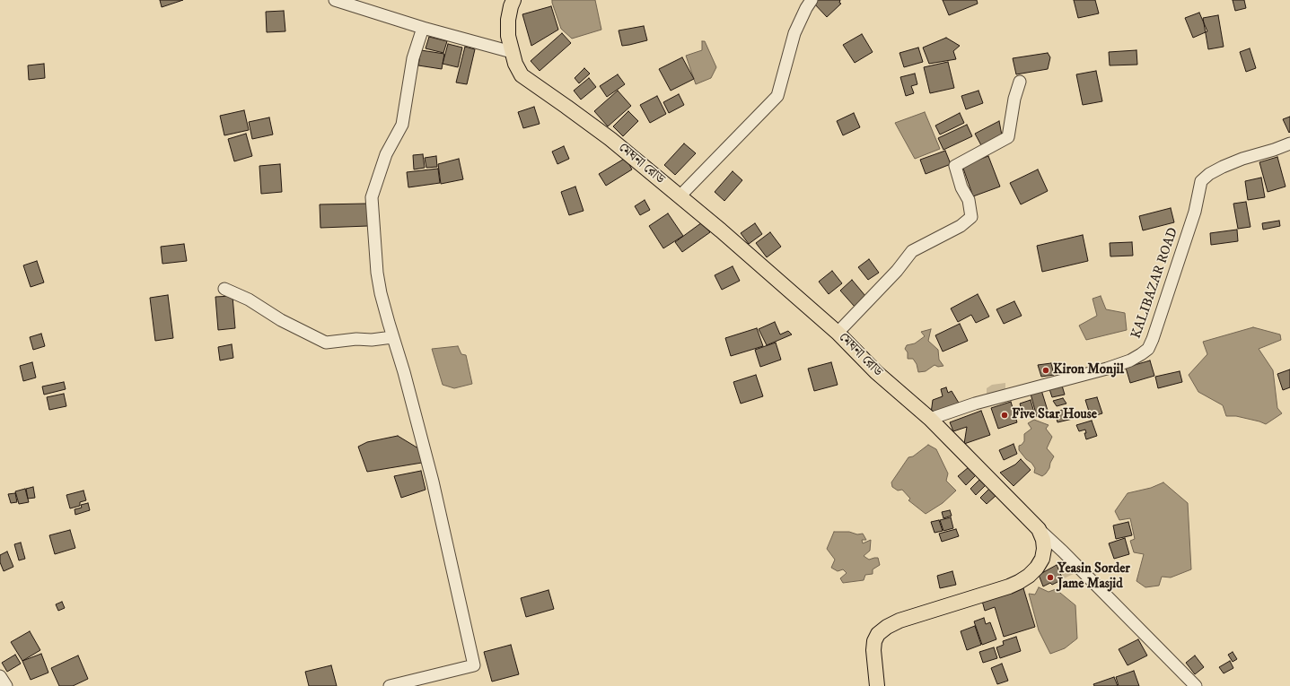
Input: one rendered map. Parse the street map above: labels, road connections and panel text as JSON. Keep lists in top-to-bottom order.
{
  "streets": {
    "main road": ["মেঘনা রোড"],
    "street": ["KALIBAZAR ROAD"]
  },
  "crossings": [
    ["মেঘনা রোড", "KALIBAZAR ROAD"]
  ],
  "places": ["Kiron Monjil", "Five Star House", "Yeasin Sorder Jame Masjid"]
}
